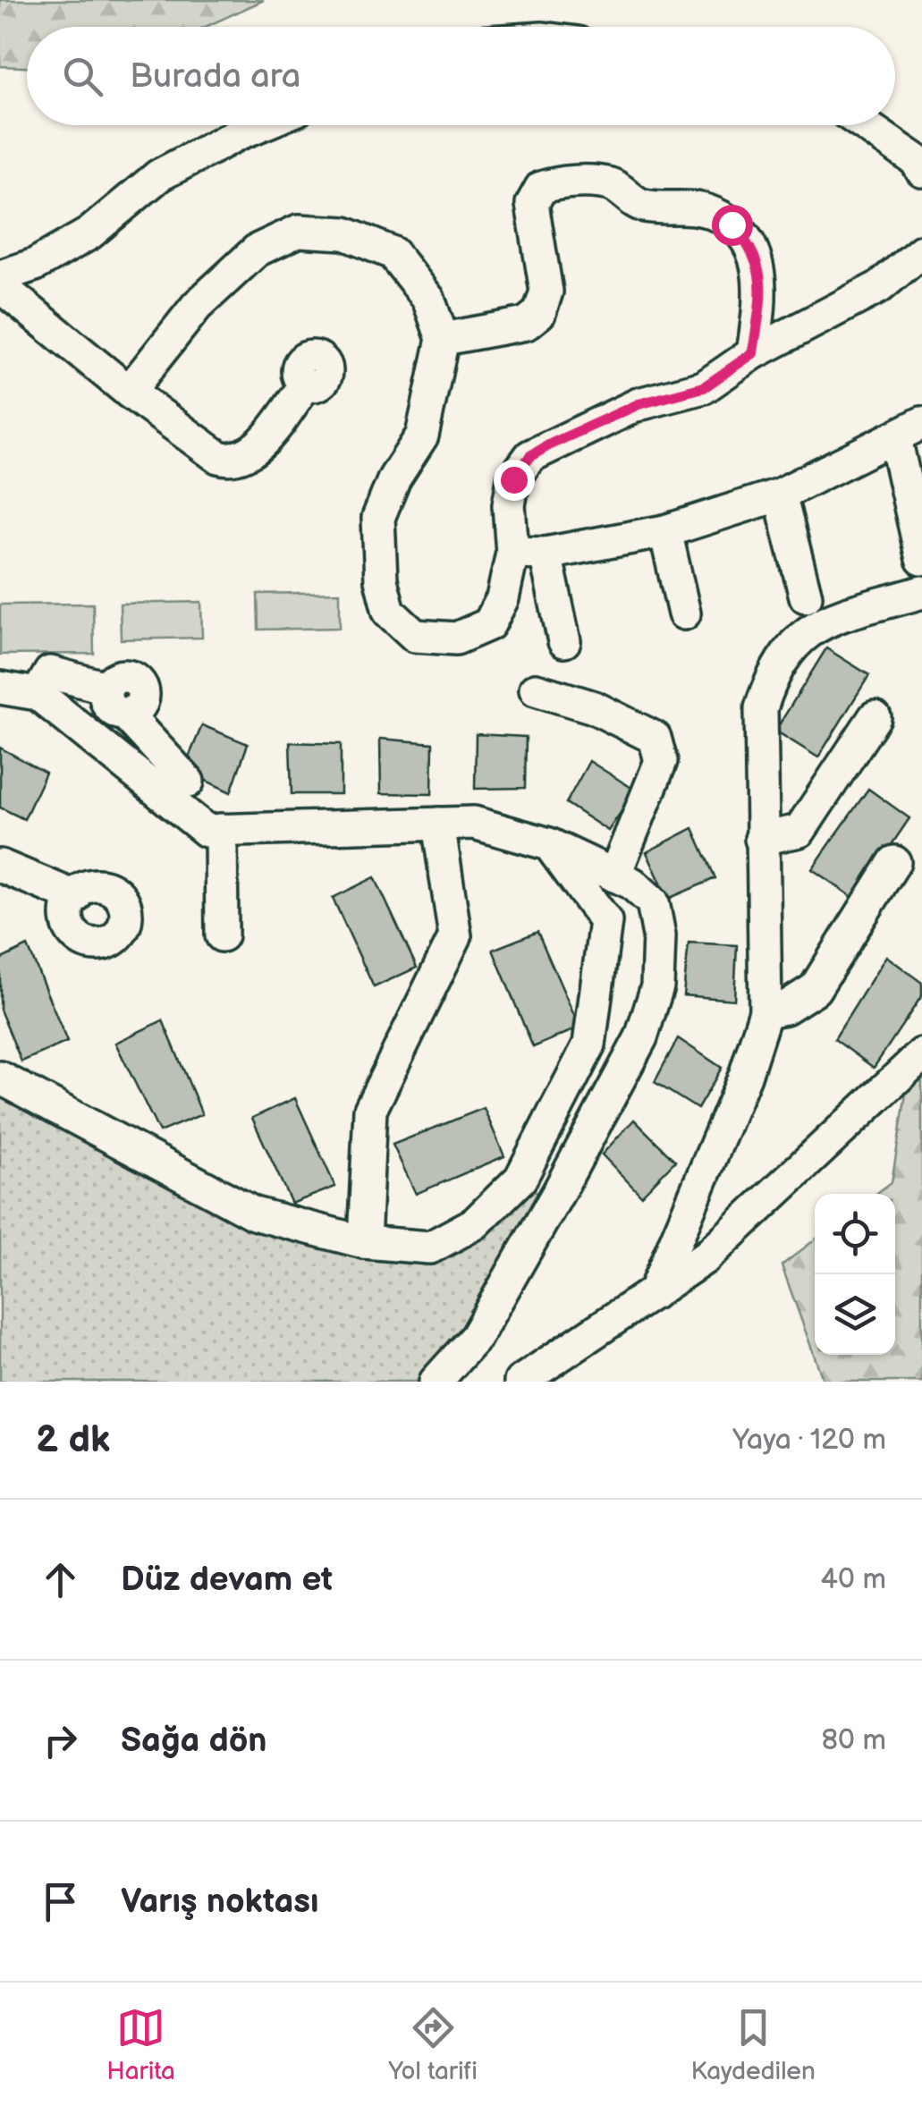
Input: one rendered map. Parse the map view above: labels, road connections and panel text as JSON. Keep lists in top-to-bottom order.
{
  "page": {
    "search": "Burada ara",
    "heading": ["2 dk", "Yaya · 120 m"],
    "list": [
      ["Düz devam et", "40 m"],
      ["Sağa dön", "80 m"],
      "Varış noktası"
    ],
    "nav": ["Harita", "Yol tarifi", "Kaydedilen"]
  }
}
